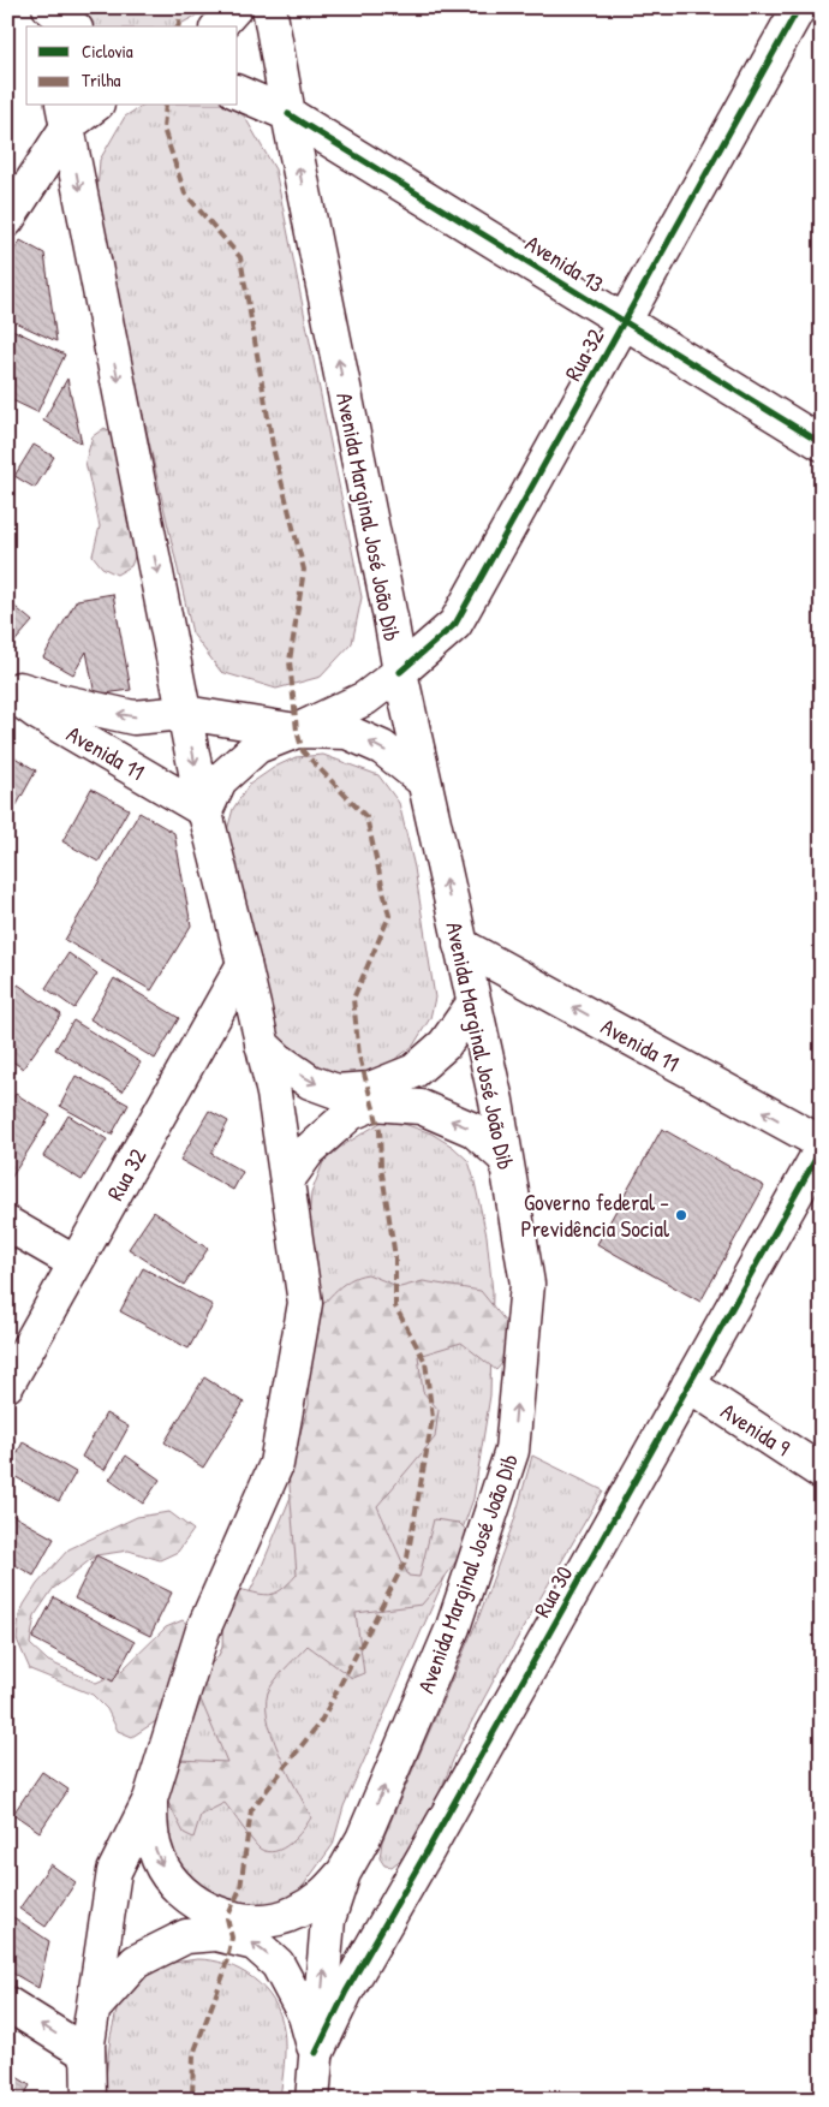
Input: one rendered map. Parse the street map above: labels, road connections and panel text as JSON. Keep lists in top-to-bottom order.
{
  "streets": {
    "main road": [
      "Avenida 13",
      "Rua 32",
      "Avenida Marginal José João Dib",
      "Avenida 11",
      "Avenida 9",
      "Rua 30"
    ]
  },
  "crossings": [
    ["Avenida 13", "Rua 32"],
    ["Avenida 13", "Avenida Marginal José João Dib"],
    ["Rua 32", "Avenida Marginal José João Dib"],
    ["Rua 32", "Avenida 11"],
    ["Avenida Marginal José João Dib", "Avenida 11"],
    ["Avenida Marginal José João Dib", "Rua 30"],
    ["Avenida 9", "Rua 30"]
  ],
  "one_way": ["Avenida 11"],
  "places": ["Governo federal - Previdência Social"],
  "legend": ["Ciclovia", "Trilha"]
}
